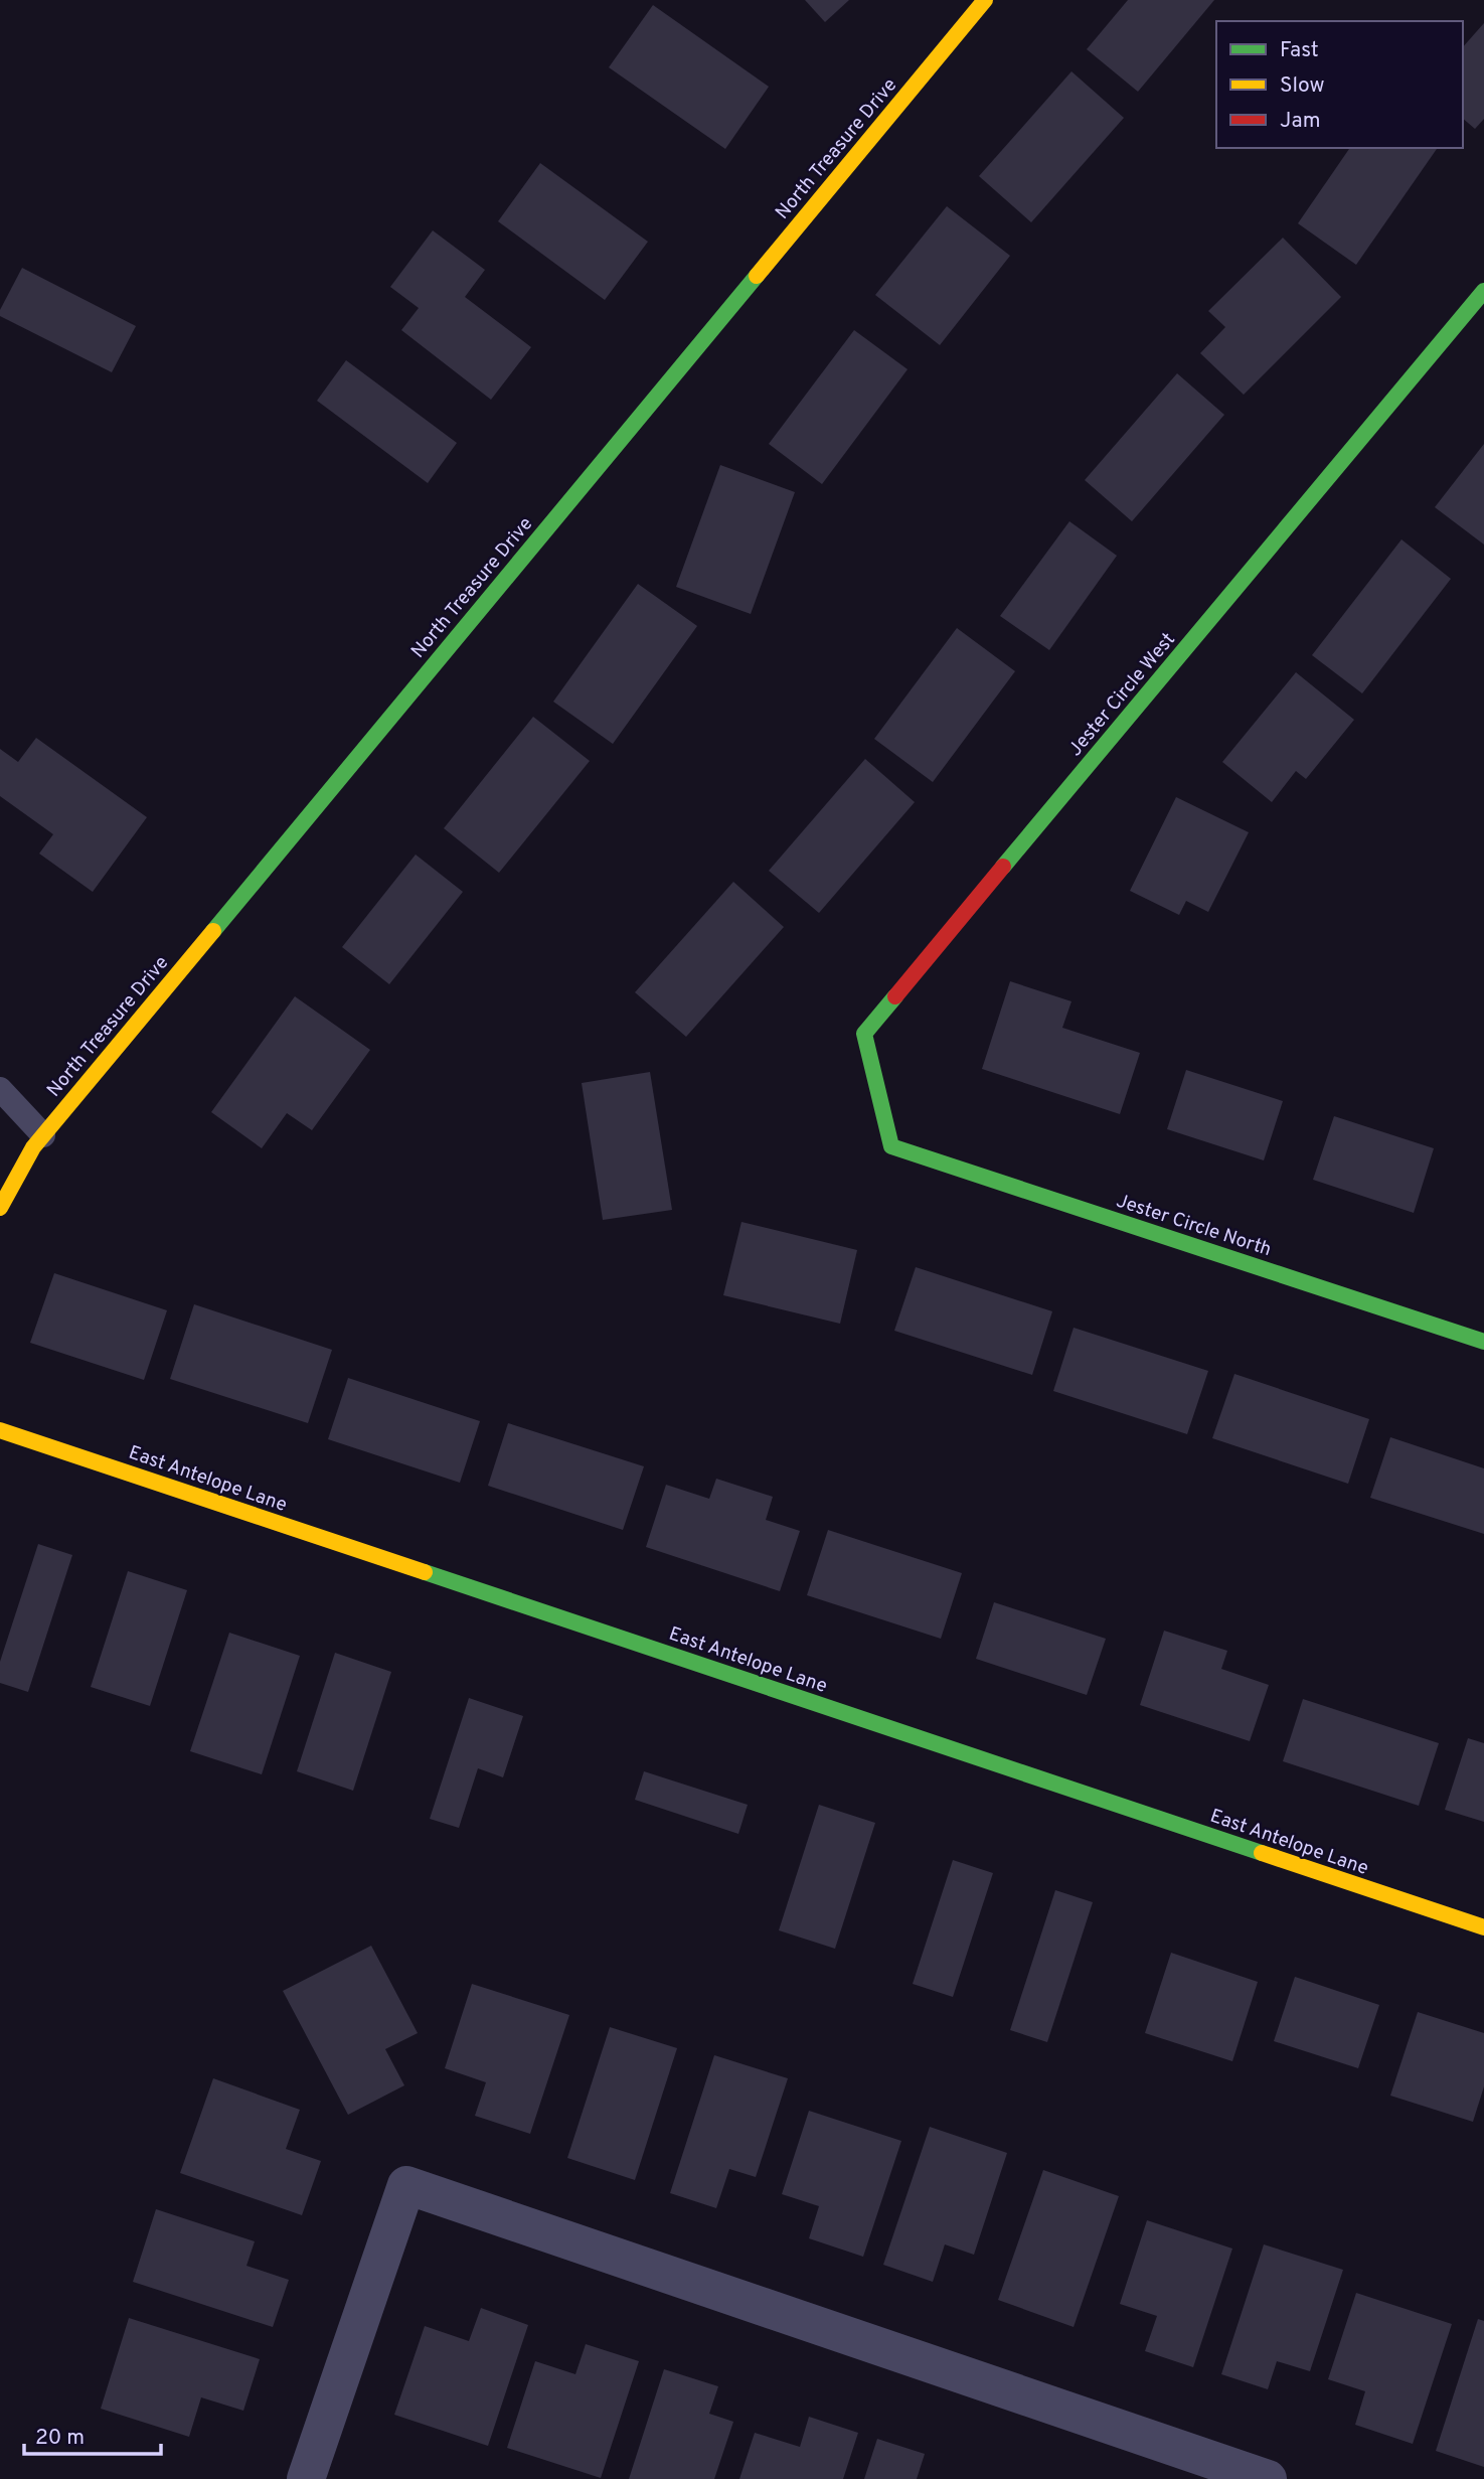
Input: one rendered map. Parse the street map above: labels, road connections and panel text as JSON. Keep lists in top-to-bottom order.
{
  "streets": {
    "street": [
      "North Treasure Drive",
      "Jester Circle West",
      "Jester Circle North",
      "East Antelope Lane"
    ]
  },
  "crossings": [
    ["Jester Circle West", "Jester Circle North"]
  ],
  "legend": ["Fast", "Slow", "Jam"],
  "scale_bar": "20 m"
}
